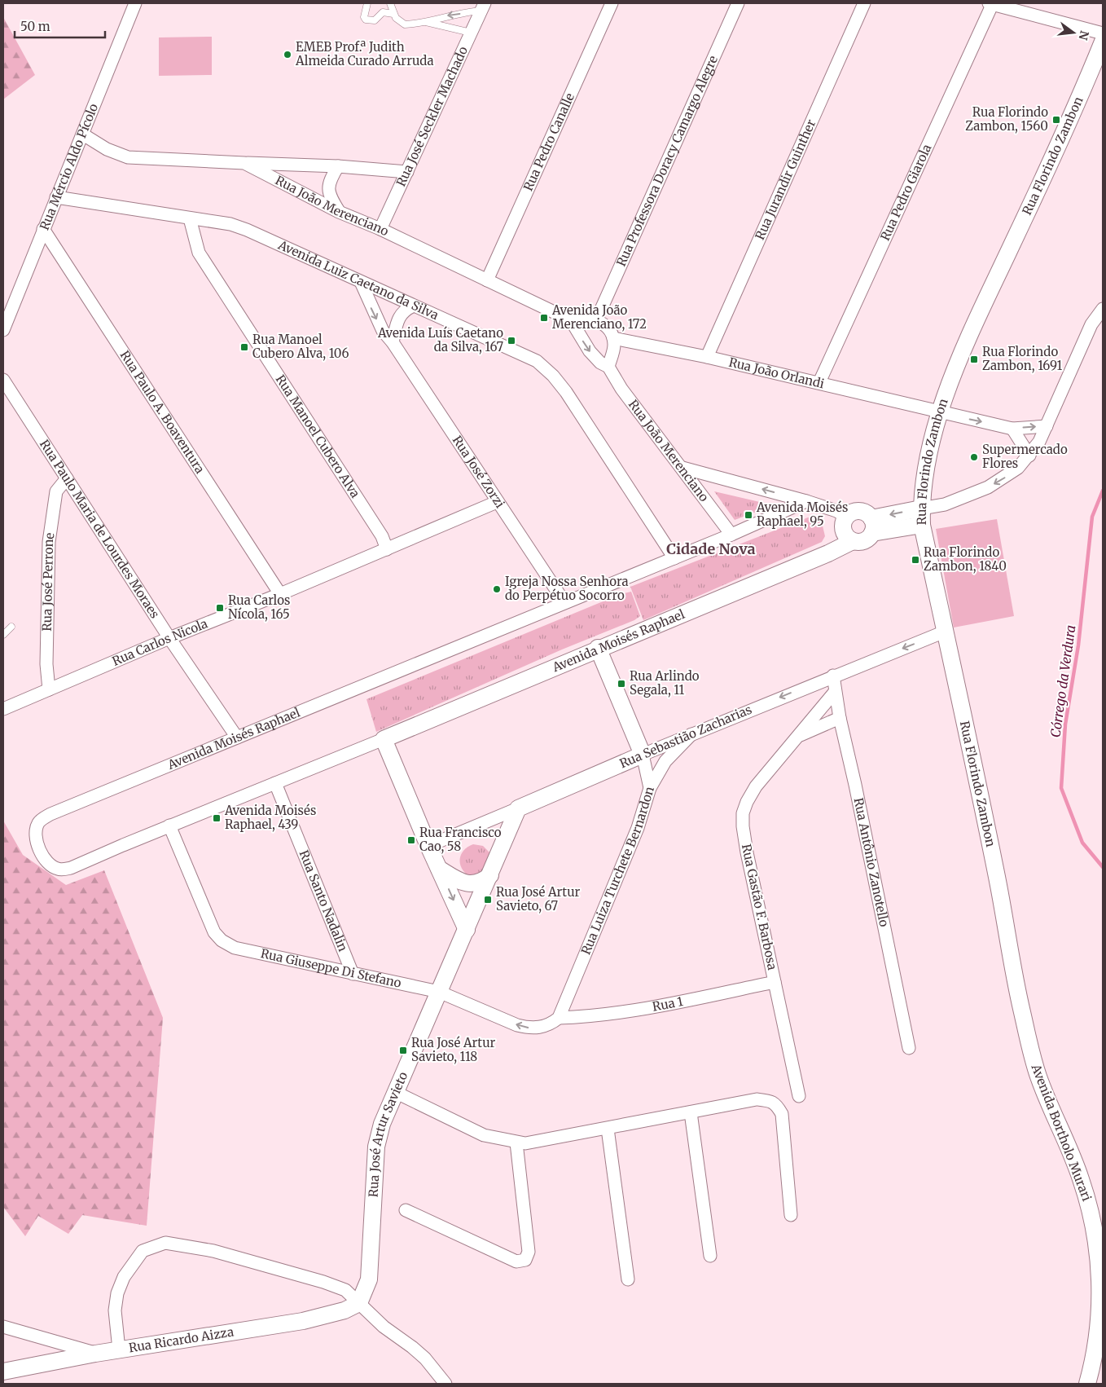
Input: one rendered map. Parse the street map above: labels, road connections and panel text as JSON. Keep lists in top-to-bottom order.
{
  "streets": {
    "street": [
      "Rua José Seckler Machado",
      "Rua Pedro Canalle",
      "Rua Florindo Zambon",
      "Rua Professora Doracy Camargo Alegre",
      "Rua Mércio Aldo Pícolo",
      "Rua Jurandir Guinther",
      "Rua Pedro Giarola",
      "Rua João Merenciano",
      "Avenida Luiz Caetano da Silva",
      "Rua João Orlandi",
      "Rua Paulo A. Boaventura",
      "Rua Manoel Cubero Alva",
      "Rua José Zorzi",
      "Rua Paulo Maria de Lourdes Moraes",
      "Rua José Perrone",
      "Avenida Moisés Raphael",
      "Rua Carlos Nicola",
      "Rua Sebastião Zacharias",
      "Rua Antônio Zanotello",
      "Rua Luiza Turchete Bernardon",
      "Rua Santo Nadalin",
      "Rua Gastão F. Barbosa",
      "Rua Giuseppe Di Stefano",
      "Rua 1",
      "Avenida Bortholo Murari",
      "Rua José Artur Savieto",
      "Rua Ricardo Aizza"
    ]
  },
  "crossings": [
    ["Rua José Seckler Machado", "Rua João Merenciano"],
    ["Rua Pedro Canalle", "Rua João Merenciano"],
    ["Rua Florindo Zambon", "Rua João Orlandi"],
    ["Rua Florindo Zambon", "Rua Sebastião Zacharias"],
    ["Rua Florindo Zambon", "Avenida Bortholo Murari"],
    ["Rua Professora Doracy Camargo Alegre", "Rua João Merenciano"],
    ["Rua Mércio Aldo Pícolo", "Rua João Merenciano"],
    ["Rua Mércio Aldo Pícolo", "Avenida Luiz Caetano da Silva"],
    ["Rua Mércio Aldo Pícolo", "Rua Paulo A. Boaventura"],
    ["Rua Jurandir Guinther", "Rua João Orlandi"],
    ["Rua Pedro Giarola", "Rua João Orlandi"],
    ["Rua João Merenciano", "Avenida Moisés Raphael"],
    ["Avenida Luiz Caetano da Silva", "Rua Manoel Cubero Alva"],
    ["Avenida Luiz Caetano da Silva", "Rua José Zorzi"],
    ["Avenida Luiz Caetano da Silva", "Avenida Moisés Raphael"],
    ["Rua Paulo A. Boaventura", "Rua Carlos Nicola"],
    ["Rua Manoel Cubero Alva", "Rua Carlos Nicola"],
    ["Rua José Zorzi", "Avenida Moisés Raphael"],
    ["Rua José Zorzi", "Rua Carlos Nicola"],
    ["Rua Paulo Maria de Lourdes Moraes", "Rua José Perrone"],
    ["Rua Paulo Maria de Lourdes Moraes", "Avenida Moisés Raphael"],
    ["Rua Paulo Maria de Lourdes Moraes", "Rua Carlos Nicola"],
    ["Rua José Perrone", "Rua Carlos Nicola"],
    ["Avenida Moisés Raphael", "Rua Santo Nadalin"],
    ["Avenida Moisés Raphael", "Rua Giuseppe Di Stefano"],
    ["Rua Sebastião Zacharias", "Rua Antônio Zanotello"],
    ["Rua Sebastião Zacharias", "Rua Luiza Turchete Bernardon"],
    ["Rua Sebastião Zacharias", "Rua José Artur Savieto"],
    ["Rua Antônio Zanotello", "Rua Gastão F. Barbosa"],
    ["Rua Luiza Turchete Bernardon", "Rua Giuseppe Di Stefano"],
    ["Rua Luiza Turchete Bernardon", "Rua 1"],
    ["Rua Santo Nadalin", "Rua Giuseppe Di Stefano"],
    ["Rua Gastão F. Barbosa", "Rua 1"],
    ["Rua Giuseppe Di Stefano", "Rua 1"],
    ["Rua Giuseppe Di Stefano", "Rua José Artur Savieto"],
    ["Rua José Artur Savieto", "Rua Ricardo Aizza"]
  ],
  "one_way": ["Rua Sebastião Zacharias"],
  "districts": ["Cidade Nova"],
  "water": ["Córrego da Verdura"],
  "places": {
    "other": ["EMEB Prof.ª Judith Almeida Curado Arruda", "Supermercado Flores", "Igreja Nossa Senhora do Perpétuo Socorro"],
    "transit": [
      "Rua Florindo Zambon, 1560",
      "Avenida João Merenciano, 172",
      "Avenida Luís Caetano da Silva, 167",
      "Rua Manoel Cubero Alva, 106",
      "Rua Florindo Zambon, 1691",
      "Avenida Moisés Raphael, 95",
      "Rua Florindo Zambon, 1840",
      "Rua Carlos Nícola, 165",
      "Rua Arlindo Segala, 11",
      "Avenida Moisés Raphael, 439",
      "Rua Francisco Cao, 58",
      "Rua José Artur Savieto, 67",
      "Rua José Artur Savieto, 118"
    ]
  },
  "scale_bar": "50 m",
  "north": "right"
}
